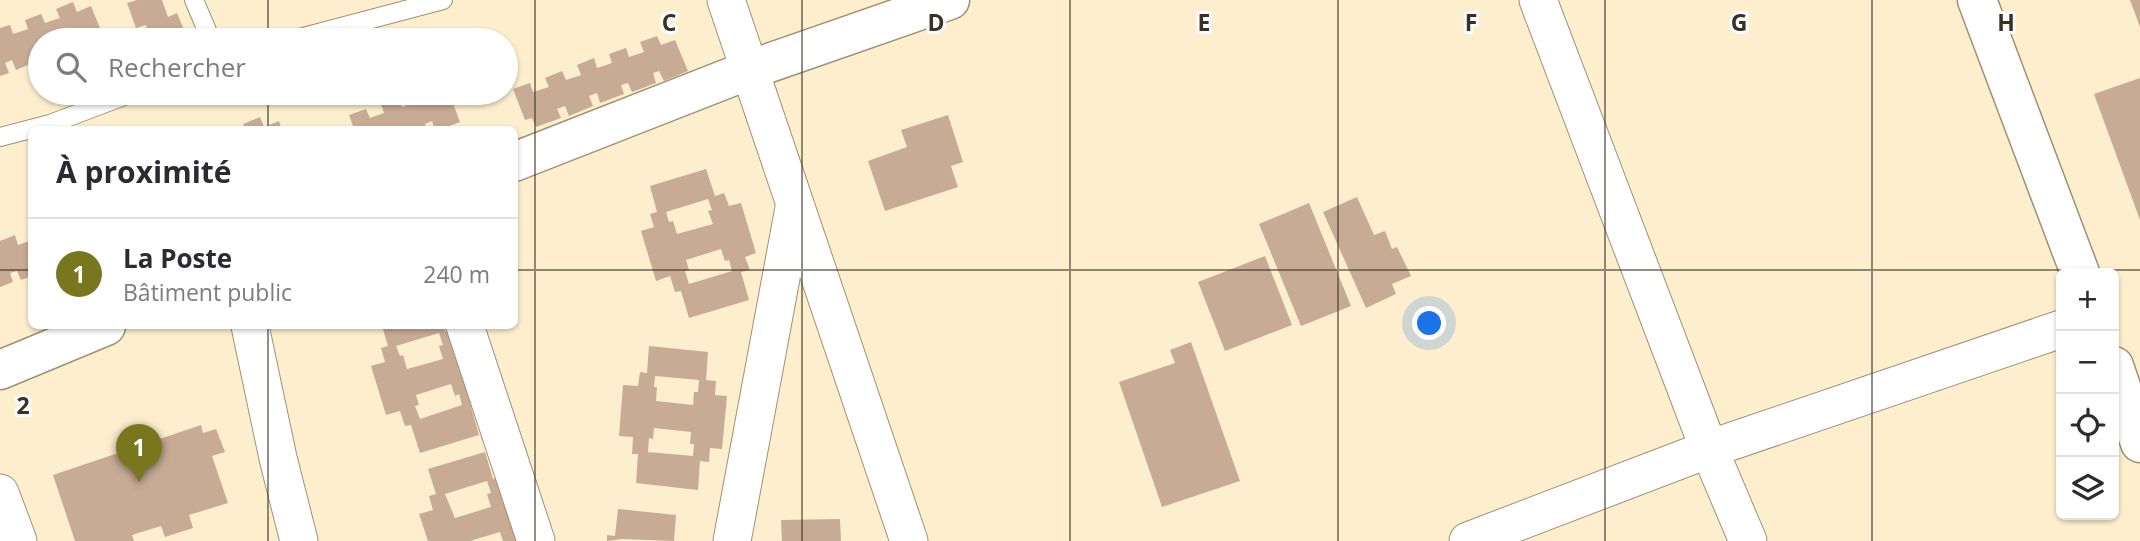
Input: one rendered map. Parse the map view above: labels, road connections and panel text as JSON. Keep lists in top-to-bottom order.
{
  "page": {
    "search": "Rechercher",
    "heading": "À proximité",
    "list": [
      {
        "mark": "1",
        "name": "La Poste",
        "note": "Bâtiment public",
        "value": "240 m"
      }
    ],
    "map_buttons": ["+", "−"],
    "pins": "1"
  },
  "grid": {
    "columns": [
      "C",
      "D",
      "E",
      "F",
      "G",
      "H"
    ],
    "rows": ["2"]
  }
}
